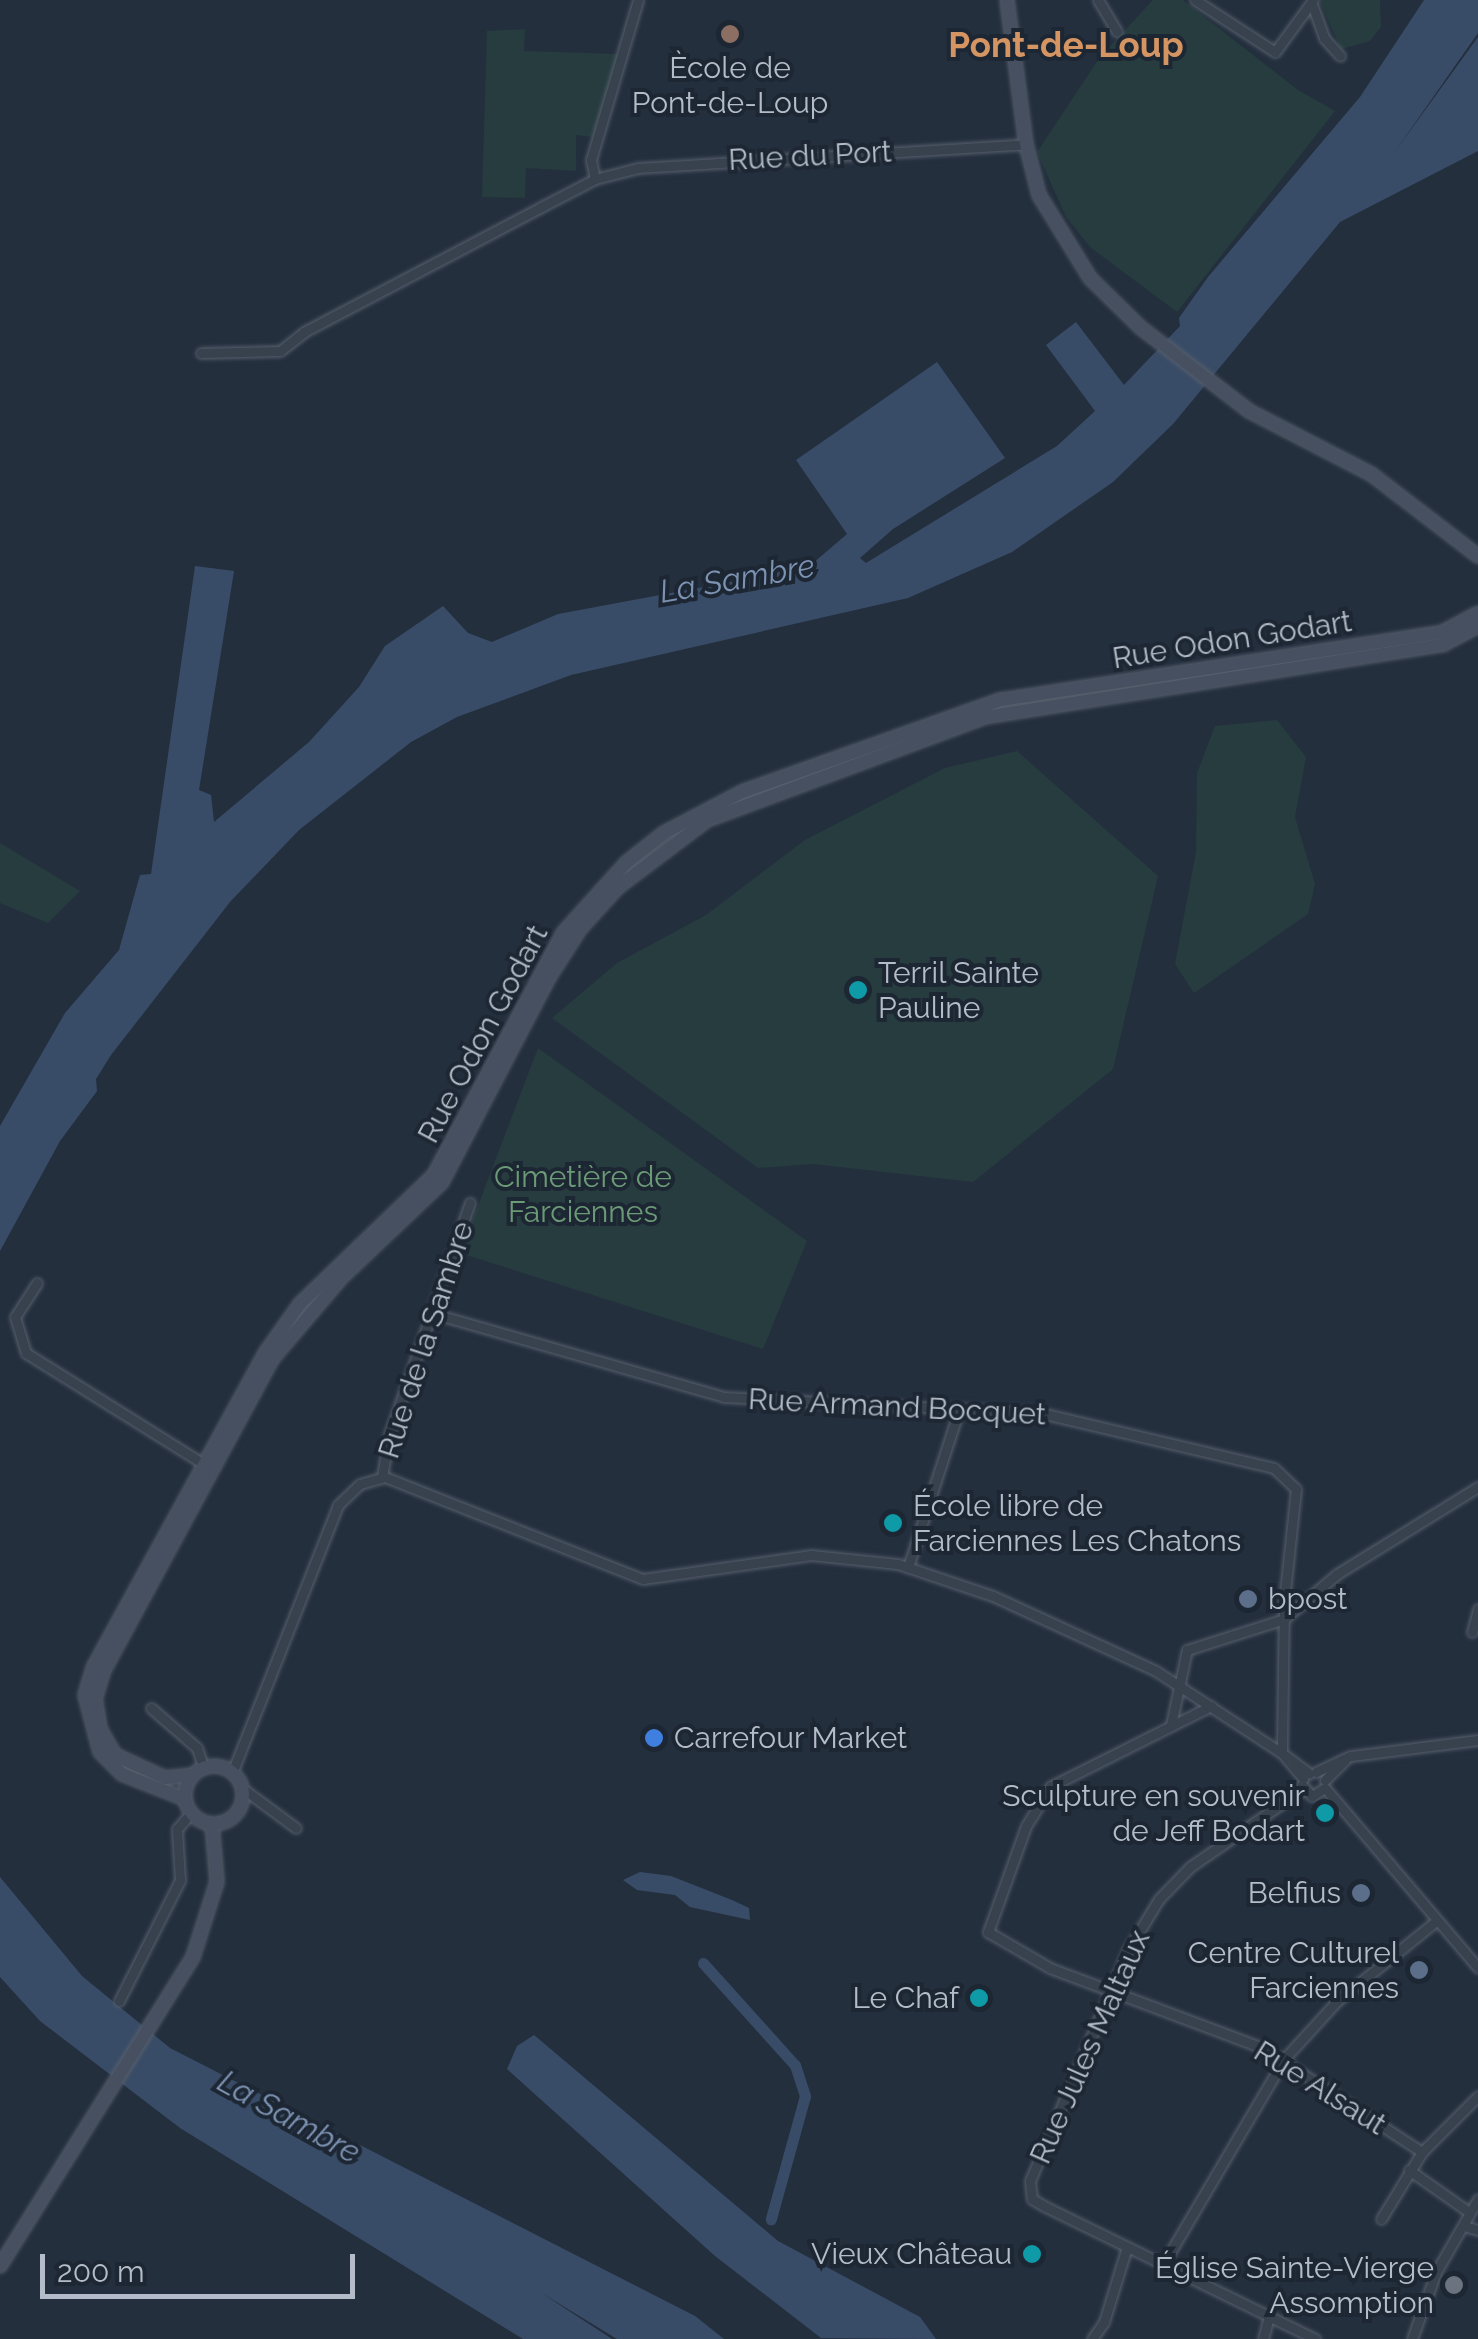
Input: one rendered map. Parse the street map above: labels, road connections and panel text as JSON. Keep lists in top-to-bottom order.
{
  "streets": {
    "main road": ["Rue Odon Godart"],
    "street": [
      "Rue du Port",
      "Rue de la Sambre",
      "Rue Armand Bocquet",
      "Rue Jules Maltaux",
      "Rue Alsaut"
    ]
  },
  "crossings": [
    ["Rue de la Sambre", "Rue Armand Bocquet"],
    ["Rue Jules Maltaux", "Rue Alsaut"]
  ],
  "districts": ["Pont-de-Loup"],
  "water": ["La Sambre"],
  "parks": ["Cimetière de Farciennes"],
  "places": [
    "Ècole de Pont-de-Loup",
    "Terril Sainte Pauline",
    "École libre de Farciennes Les Chatons",
    "bpost",
    "Carrefour Market",
    "Sculpture en souvenir de Jeff Bodart",
    "Belfius",
    "Centre Culturel Farciennes",
    "Le Chaf",
    "Vieux Château",
    "Église Sainte-Vierge Assomption"
  ],
  "scale_bar": "200 m"
}
